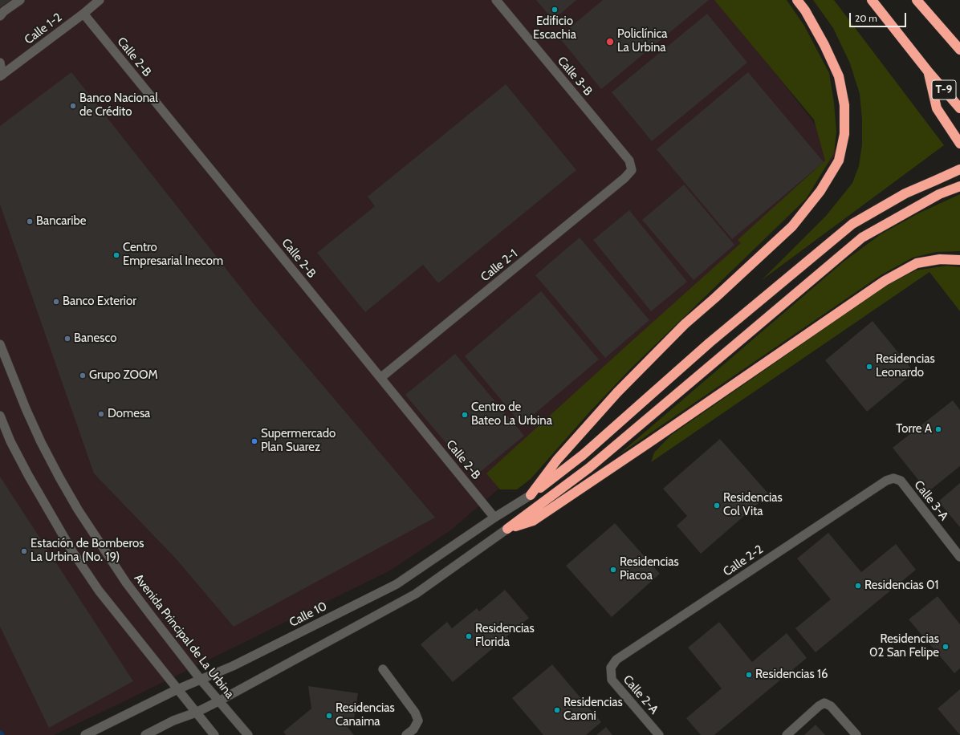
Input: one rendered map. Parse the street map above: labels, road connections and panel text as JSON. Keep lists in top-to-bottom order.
{
  "streets": {
    "highway": ["T-9"],
    "street": [
      "Calle 1-2",
      "Calle 2-B",
      "Calle 3-B",
      "Calle 2-1",
      "Calle 3-A",
      "Calle 2-2",
      "Calle 10",
      "Avenida Principal de La Urbina",
      "Calle 2-A"
    ]
  },
  "crossings": [
    ["Calle 1-2", "Calle 2-B"],
    ["Calle 2-B", "Calle 2-1"],
    ["Calle 2-B", "Calle 10"],
    ["Calle 3-B", "Calle 2-1"],
    ["Calle 3-A", "Calle 2-2"],
    ["Calle 2-2", "Calle 2-A"],
    ["Calle 10", "Avenida Principal de La Urbina"]
  ],
  "places": [
    "Edificio Escachia",
    "Policlínica La Urbina",
    "Banco Nacional de Crédito",
    "Bancaribe",
    "Centro Empresarial Inecom",
    "Banco Exterior",
    "Banesco",
    "Residencias Leonardo",
    "Grupo ZOOM",
    "Domesa",
    "Centro de Bateo La Urbina",
    "Torre A",
    "Supermercado Plan Suarez",
    "Residencias Col Vita",
    "Estación de Bomberos La Urbina (No. 19)",
    "Residencias Piacoa",
    "Residencias 01",
    "Residencias Florida",
    "Residencias 02 San Felipe",
    "Residencias 16",
    "Residencias Caroni",
    "Residencias Canaima"
  ],
  "scale_bar": "20 m"
}
